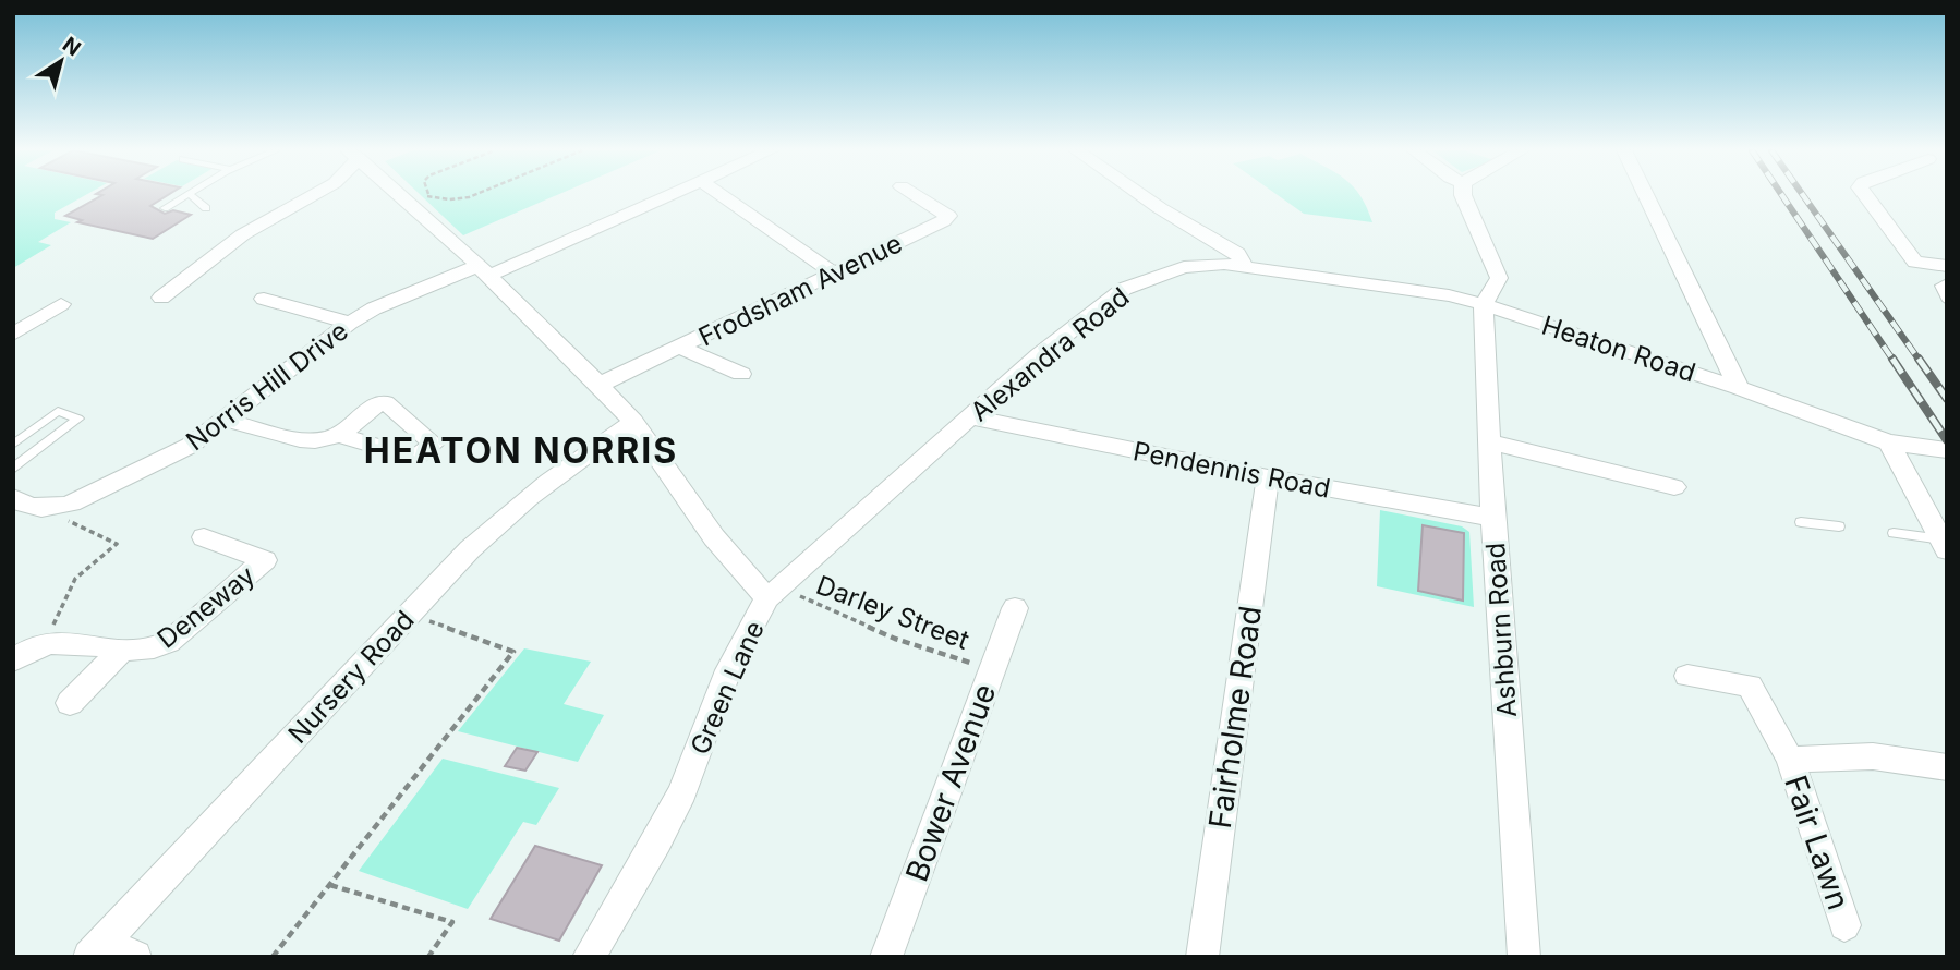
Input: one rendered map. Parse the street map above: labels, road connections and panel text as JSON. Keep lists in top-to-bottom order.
{
  "streets": {
    "street": [
      "Frodsham Avenue",
      "Heaton Road",
      "Alexandra Road",
      "Norris Hill Drive",
      "Pendennis Road",
      "Deneway",
      "Ashburn Road",
      "Nursery Road",
      "Green Lane",
      "Fairholme Road",
      "Bower Avenue",
      "Fair Lawn"
    ],
    "path": ["Darley Street"]
  },
  "crossings": [
    ["Frodsham Avenue", "Green Lane"],
    ["Heaton Road", "Alexandra Road"],
    ["Heaton Road", "Ashburn Road"],
    ["Alexandra Road", "Pendennis Road"],
    ["Alexandra Road", "Darley Street"],
    ["Alexandra Road", "Ashburn Road"],
    ["Alexandra Road", "Green Lane"],
    ["Norris Hill Drive", "Green Lane"],
    ["Pendennis Road", "Ashburn Road"],
    ["Pendennis Road", "Fairholme Road"],
    ["Darley Street", "Green Lane"],
    ["Darley Street", "Bower Avenue"],
    ["Nursery Road", "Green Lane"]
  ],
  "districts": ["HEATON NORRIS"],
  "north": "top right"
}
